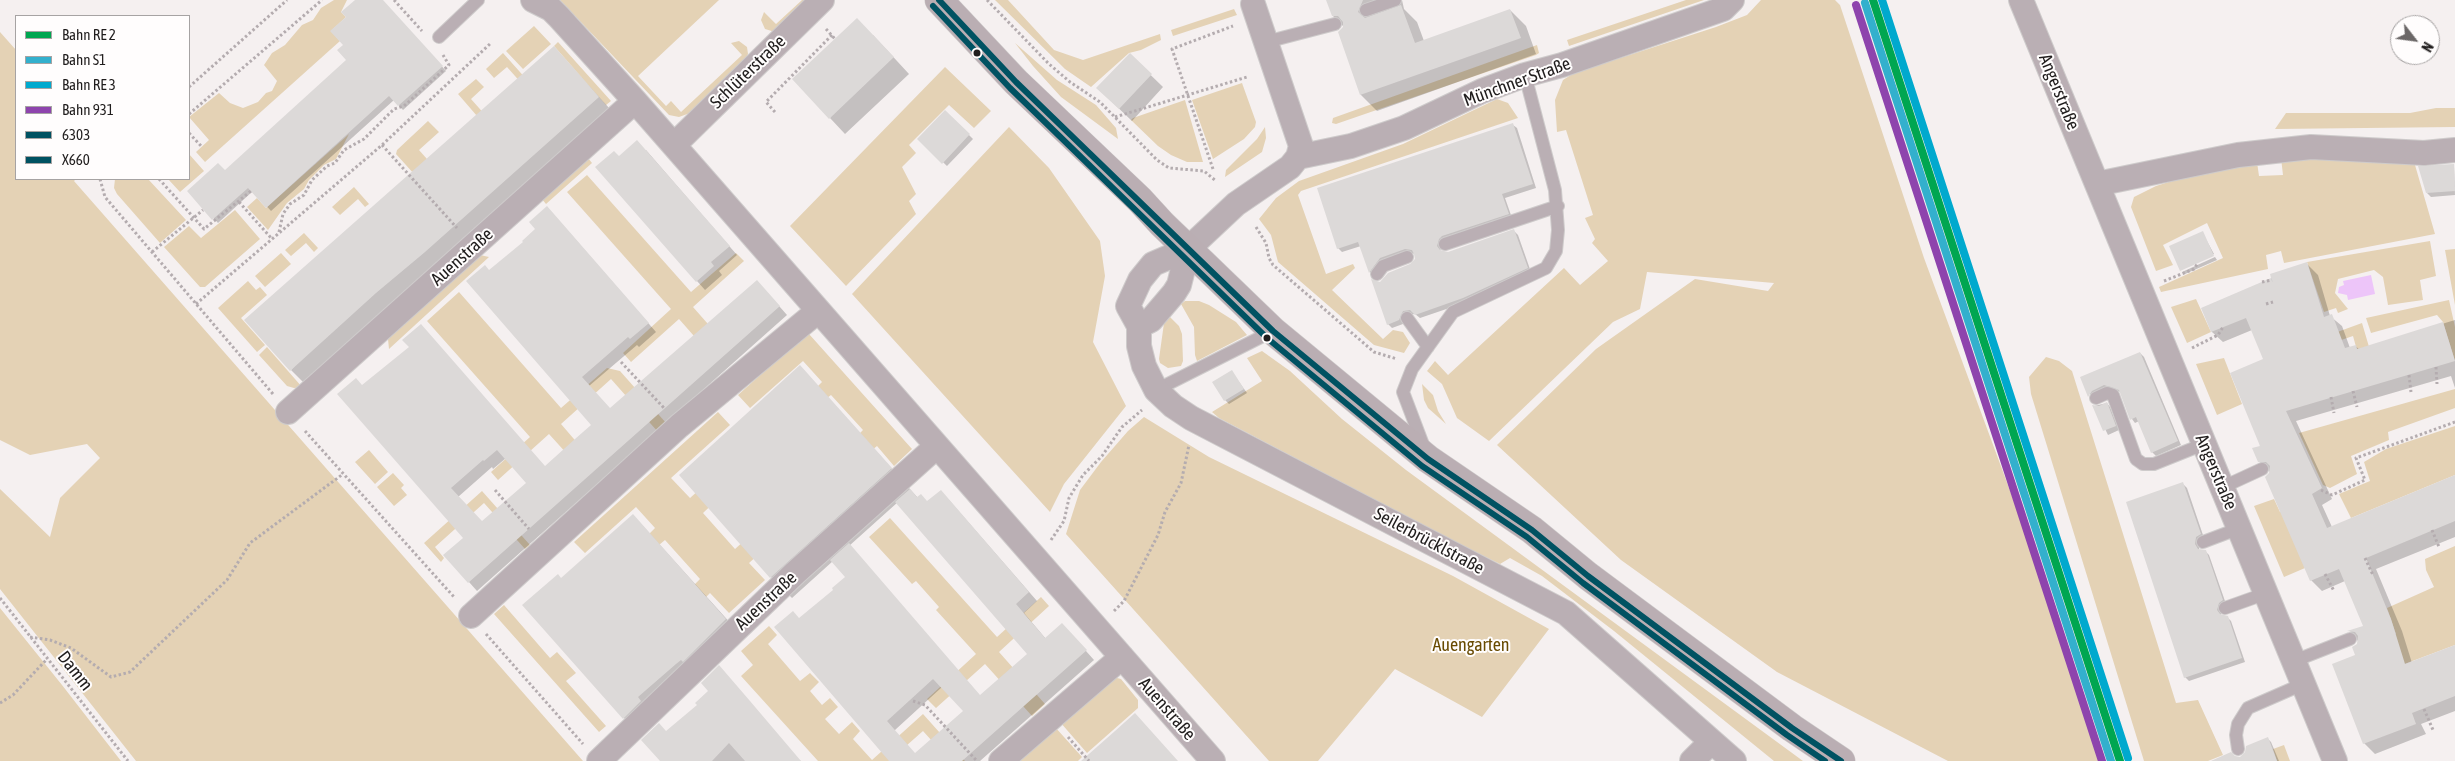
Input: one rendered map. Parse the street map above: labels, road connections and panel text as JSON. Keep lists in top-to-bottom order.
{
  "streets": {
    "street": [
      "Schlüterstraße",
      "Münchner Straße",
      "Angerstraße",
      "Auenstraße",
      "Seilerbrücklstraße"
    ],
    "path": ["Damm"]
  },
  "crossings": [
    ["Schlüterstraße", "Auenstraße"]
  ],
  "parks": ["Auengarten"],
  "lines": [
    "transit line 6303",
    "rail line S1",
    "rail line 931",
    "transit line X660"
  ],
  "legend": [
    "Bahn RE 2",
    "Bahn S1",
    "Bahn RE 3",
    "Bahn 931",
    "6303",
    "X660"
  ],
  "north": "bottom right"
}
